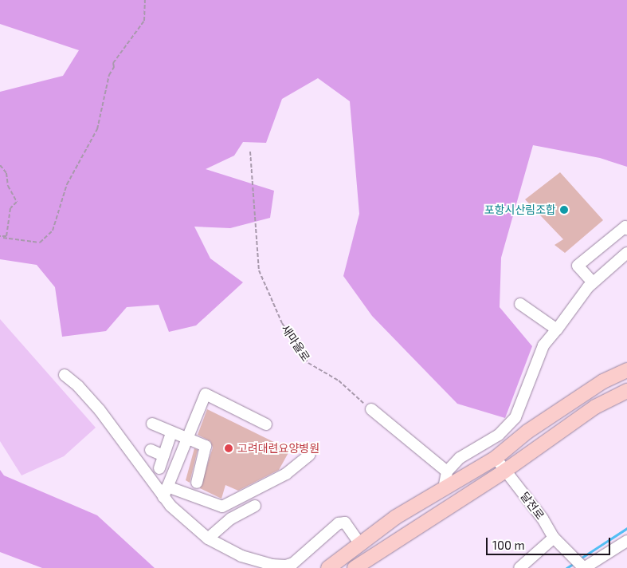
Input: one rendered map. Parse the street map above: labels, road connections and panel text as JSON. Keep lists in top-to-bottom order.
{
  "streets": {
    "street": ["달전로"],
    "path": ["새마을로"]
  },
  "places": ["포항시산림조합", "고려대련요양병원"],
  "scale_bar": "100 m"
}
